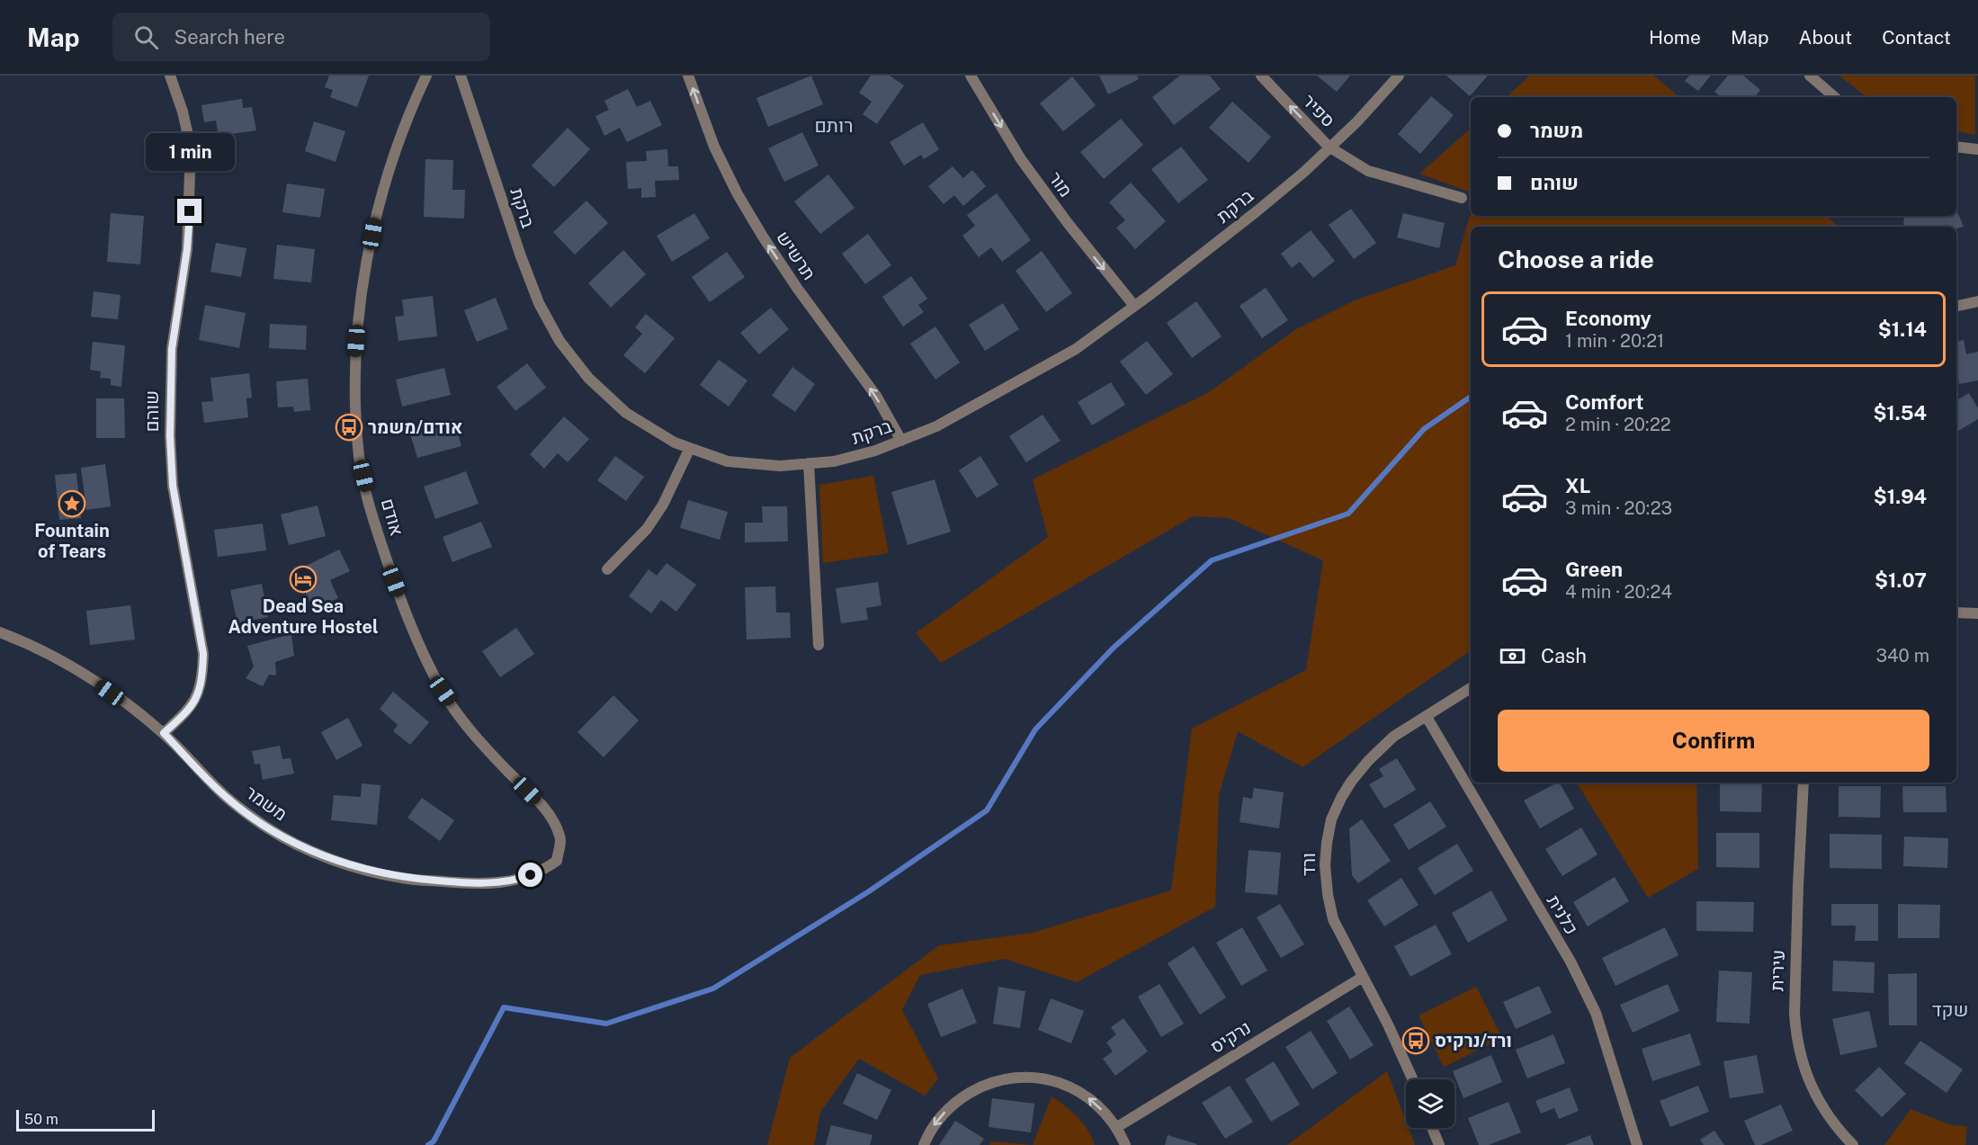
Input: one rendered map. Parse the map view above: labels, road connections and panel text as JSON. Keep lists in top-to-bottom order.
{
  "streets": {
    "street": [
      "ספיר",
      "מור",
      "ברקת",
      "תרשיש",
      "שוהם",
      "אודם",
      "משמר",
      "ורד",
      "כלנית",
      "עירית",
      "נרקיס"
    ]
  },
  "crossings": [
    ["ספיר", "ברקת"],
    ["מור", "ברקת"],
    ["ברקת", "תרשיש"],
    ["שוהם", "משמר"],
    ["אודם", "משמר"],
    ["ורד", "כלנית"],
    ["ורד", "נרקיס"]
  ],
  "one_way": ["ספיר", "מור", "תרשיש"],
  "districts": ["רותם", "שקד"],
  "places": {
    "bus stop": ["אודם/משמר", "ורד/נרקיס"],
    "place": ["Fountain of Tears"],
    "hotel": ["Dead Sea Adventure Hostel"]
  },
  "scale_bar": "50 m",
  "page": {
    "header": "Map",
    "search": "Search here",
    "nav": [
      "Home",
      "Map",
      "About",
      "Contact"
    ],
    "banner": ["משמר", "שוהם"],
    "bubble": "1 min",
    "heading": "Choose a ride",
    "list": [
      {
        "name": "Economy",
        "note": "1 min · 20:21",
        "value": "$1.14"
      },
      {
        "name": "Comfort",
        "note": "2 min · 20:22",
        "value": "$1.54"
      },
      {
        "name": "XL",
        "note": "3 min · 20:23",
        "value": "$1.94"
      },
      {
        "name": "Green",
        "note": "4 min · 20:24",
        "value": "$1.07"
      }
    ],
    "pay": ["Cash", "340 m"],
    "buttons": "Confirm",
    "scale": "50 m"
  }
}
